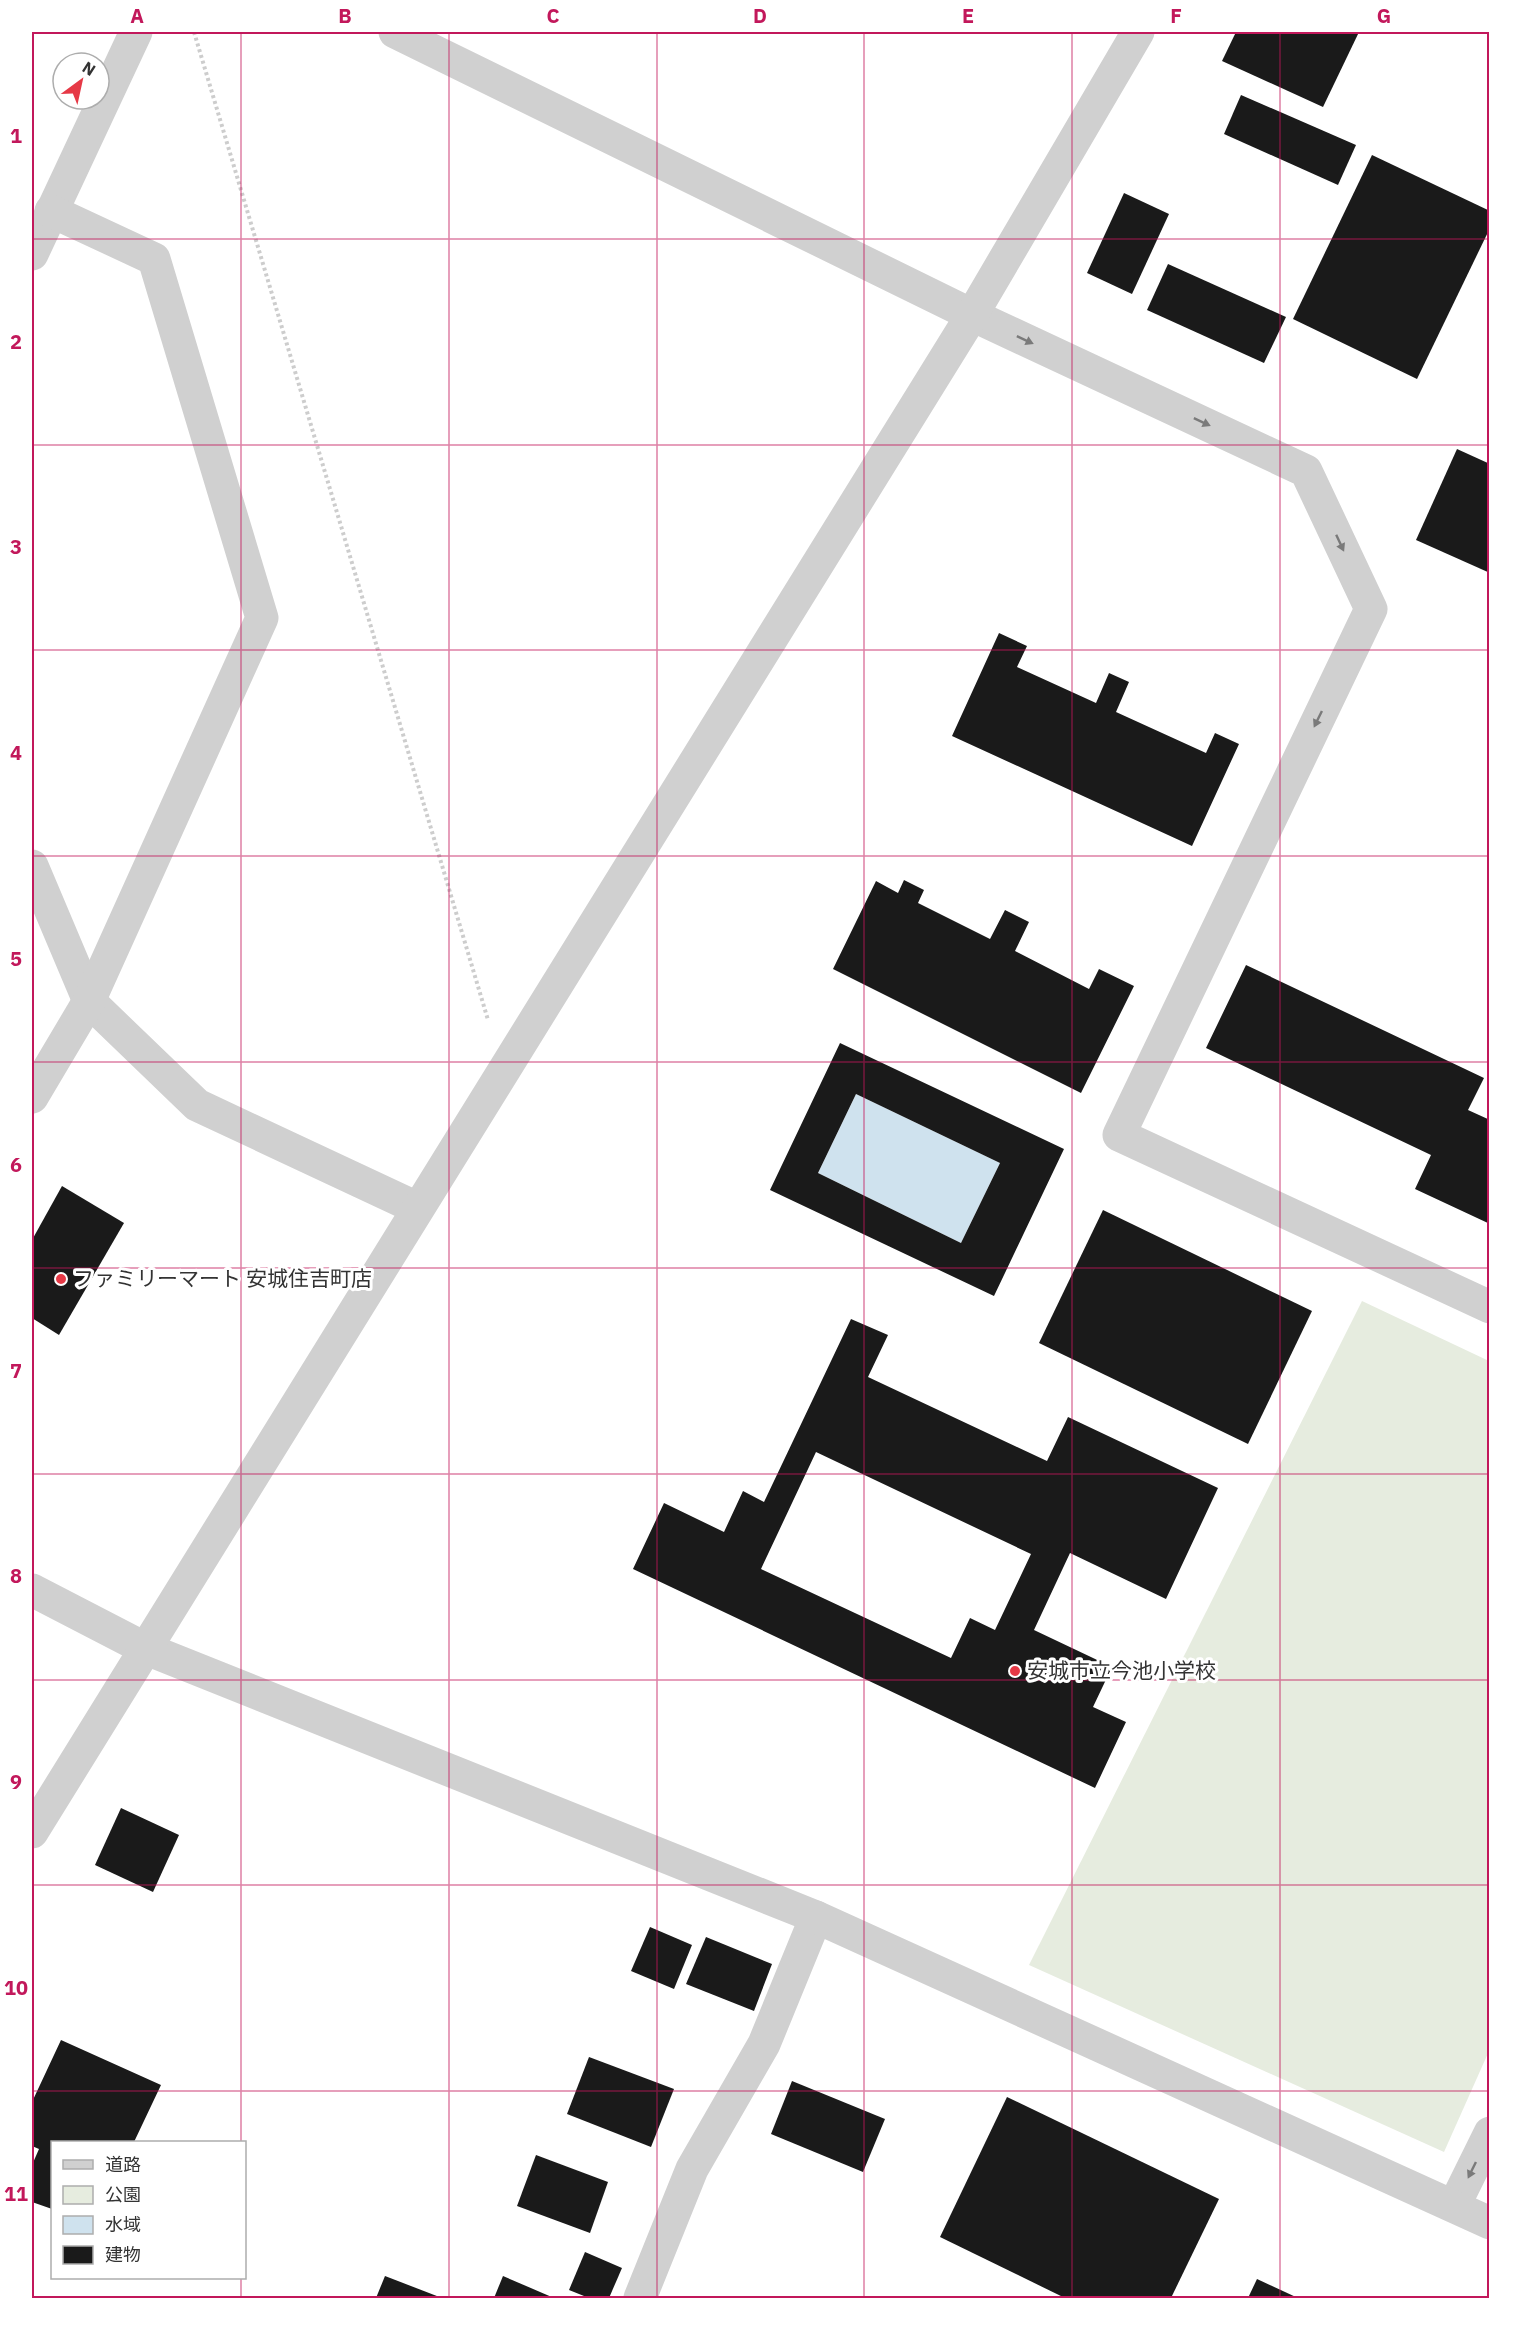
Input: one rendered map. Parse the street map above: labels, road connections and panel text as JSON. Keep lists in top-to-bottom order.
{
  "places": ["ファミリーマート 安城住吉町店", "安城市立今池小学校"],
  "legend": [
    "道路",
    "公園",
    "水域",
    "建物"
  ],
  "north": "top right",
  "grid": {
    "columns": [
      "A",
      "B",
      "C",
      "D",
      "E",
      "F",
      "G"
    ],
    "rows": [
      "1",
      "2",
      "3",
      "4",
      "5",
      "6",
      "7",
      "8",
      "9",
      "10",
      "11"
    ]
  }
}
